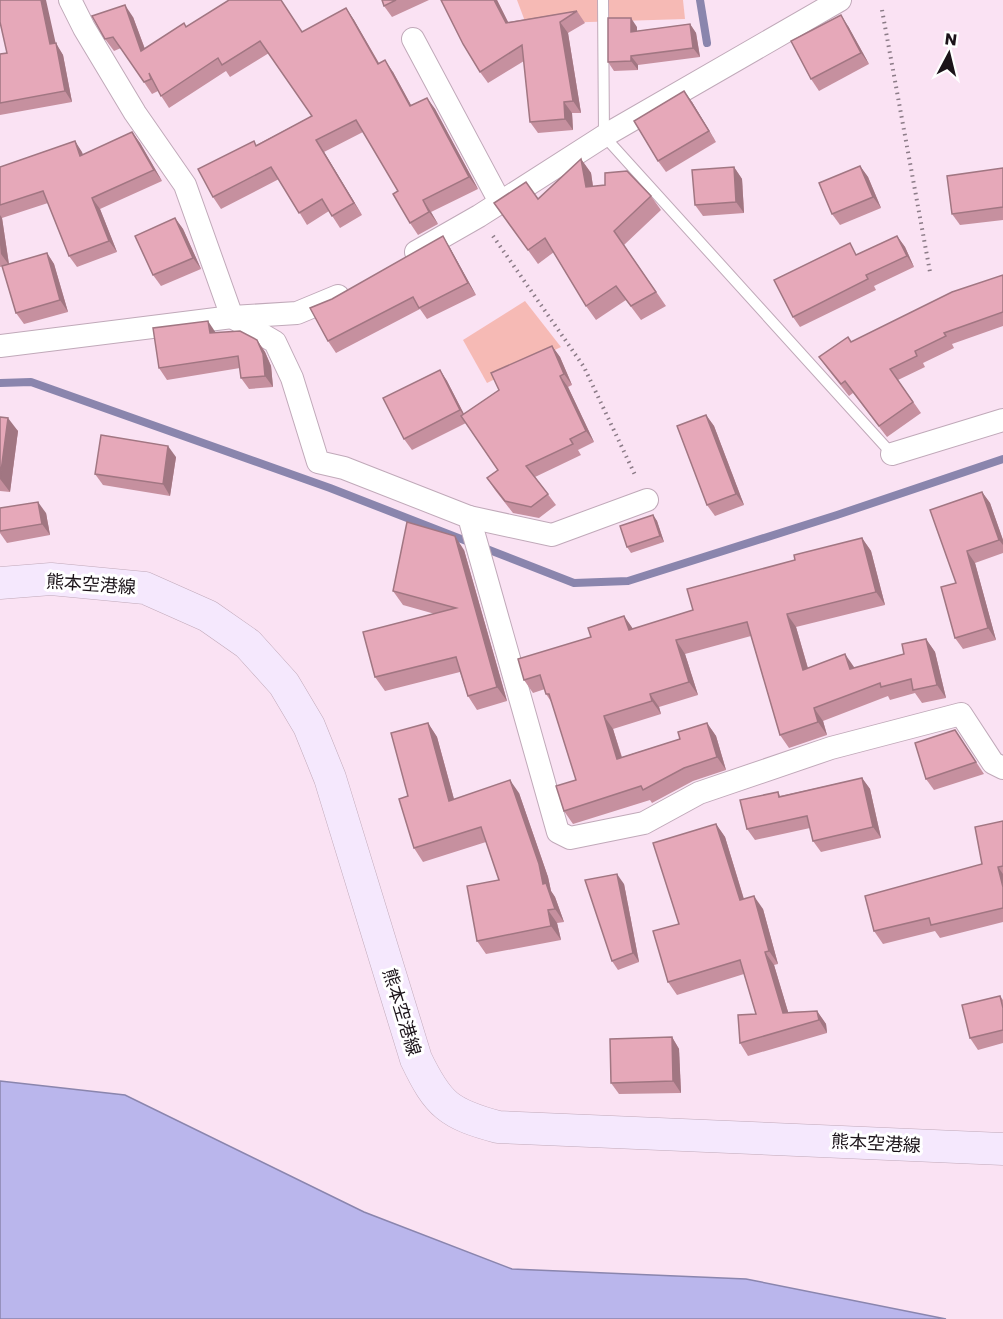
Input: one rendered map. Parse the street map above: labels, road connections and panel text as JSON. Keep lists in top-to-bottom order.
{
  "streets": {
    "main road": ["熊本空港線"]
  },
  "north": "top"
}
